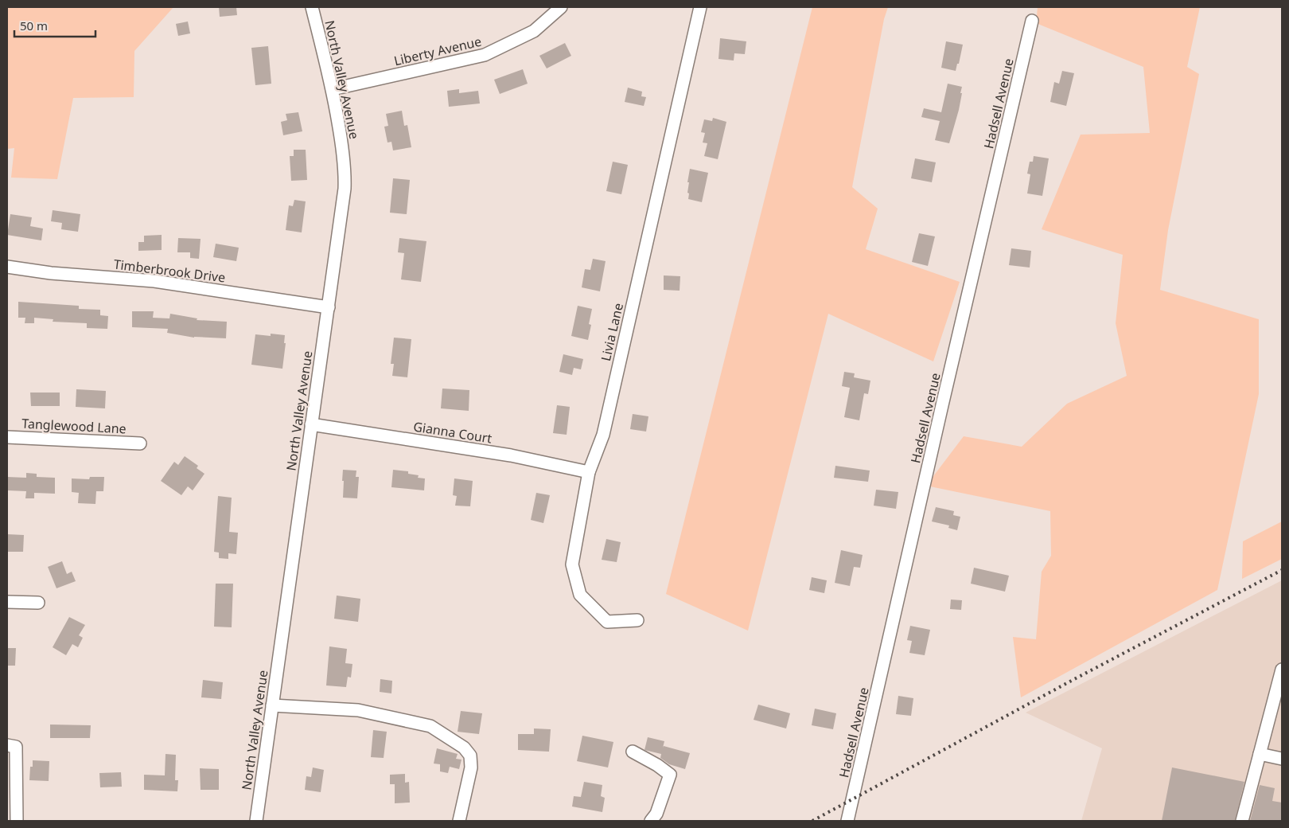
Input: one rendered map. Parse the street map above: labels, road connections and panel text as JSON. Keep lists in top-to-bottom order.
{
  "streets": {
    "street": [
      "Liberty Avenue",
      "North Valley Avenue",
      "Hadsell Avenue",
      "Timberbrook Drive",
      "Livia Lane",
      "Tanglewood Lane",
      "Gianna Court"
    ]
  },
  "crossings": [
    ["Liberty Avenue", "North Valley Avenue"],
    ["North Valley Avenue", "Timberbrook Drive"],
    ["North Valley Avenue", "Gianna Court"],
    ["Livia Lane", "Gianna Court"]
  ],
  "scale_bar": "50 m"
}
